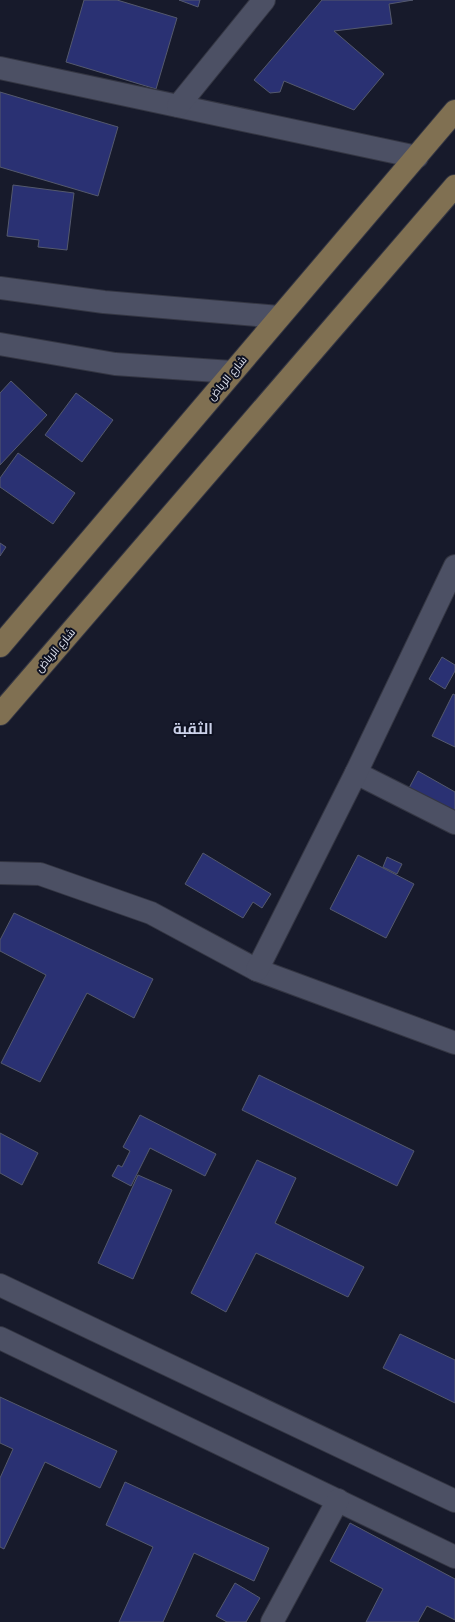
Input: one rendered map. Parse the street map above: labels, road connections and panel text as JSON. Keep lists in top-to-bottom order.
{
  "streets": {
    "main road": ["شارع الرياض"]
  },
  "districts": ["الثقبة"]
}
